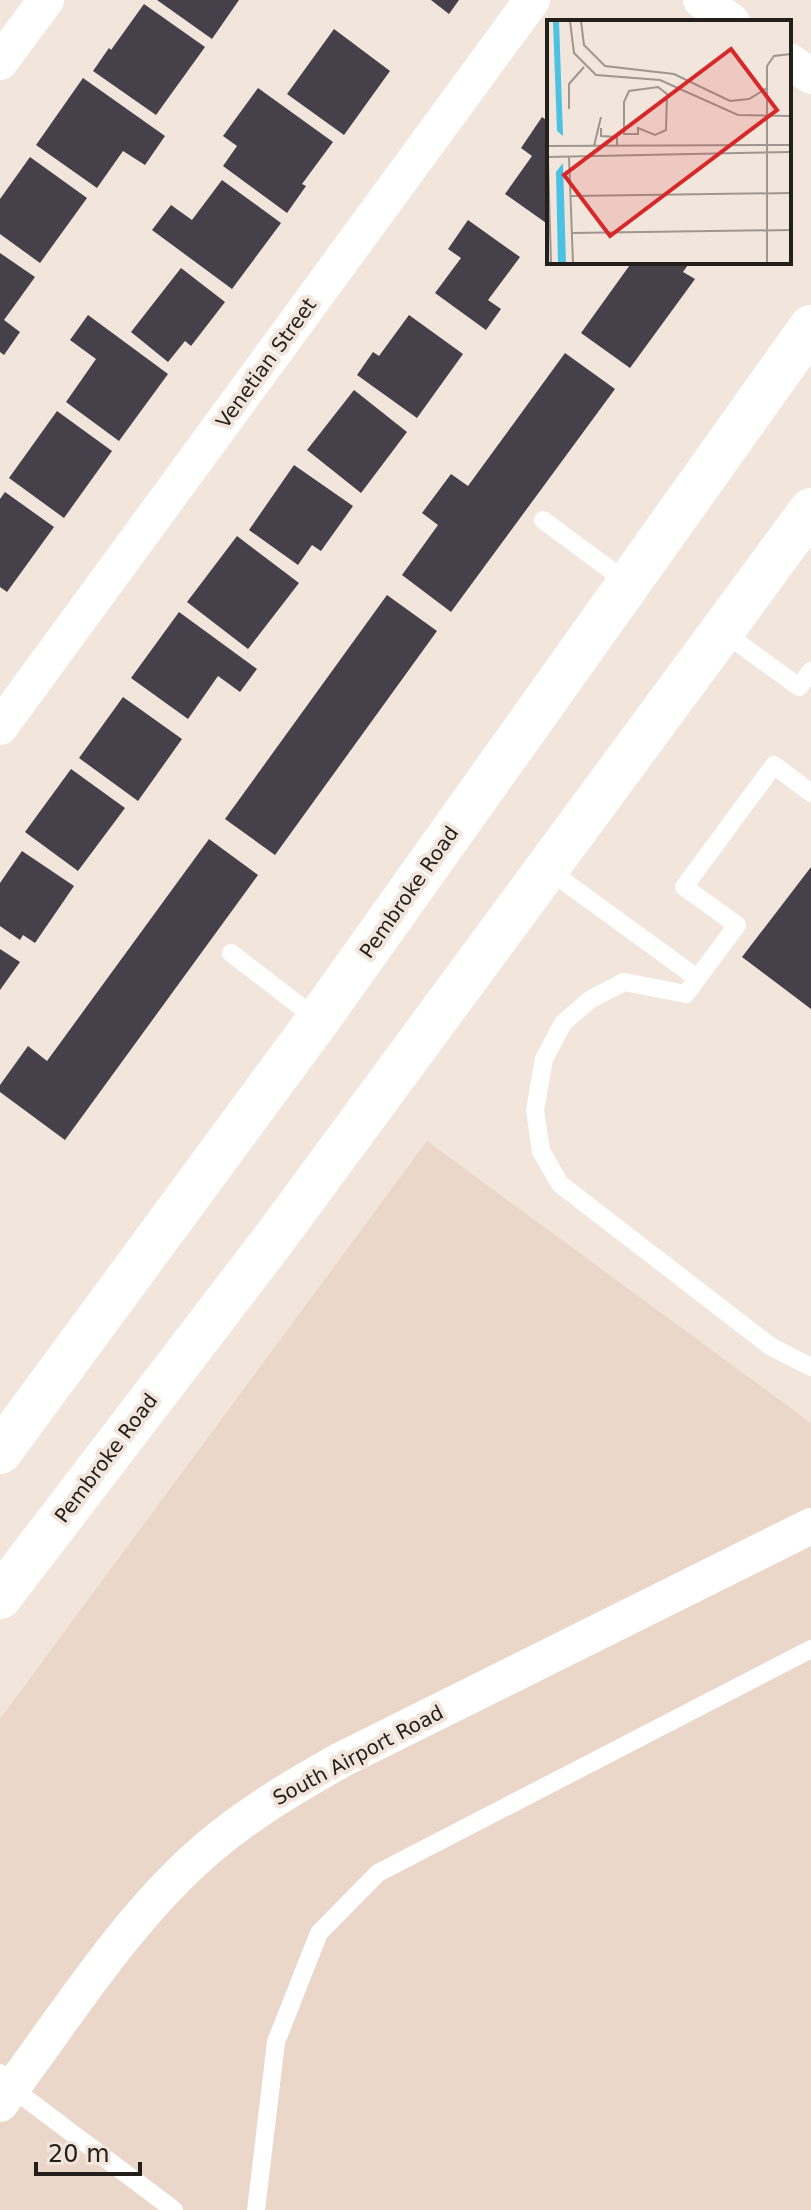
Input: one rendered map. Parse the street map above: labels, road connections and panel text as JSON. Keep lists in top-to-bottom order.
{
  "streets": {
    "main road": ["Pembroke Road"],
    "street": ["Venetian Street", "South Airport Road"]
  },
  "scale_bar": "20 m"
}
